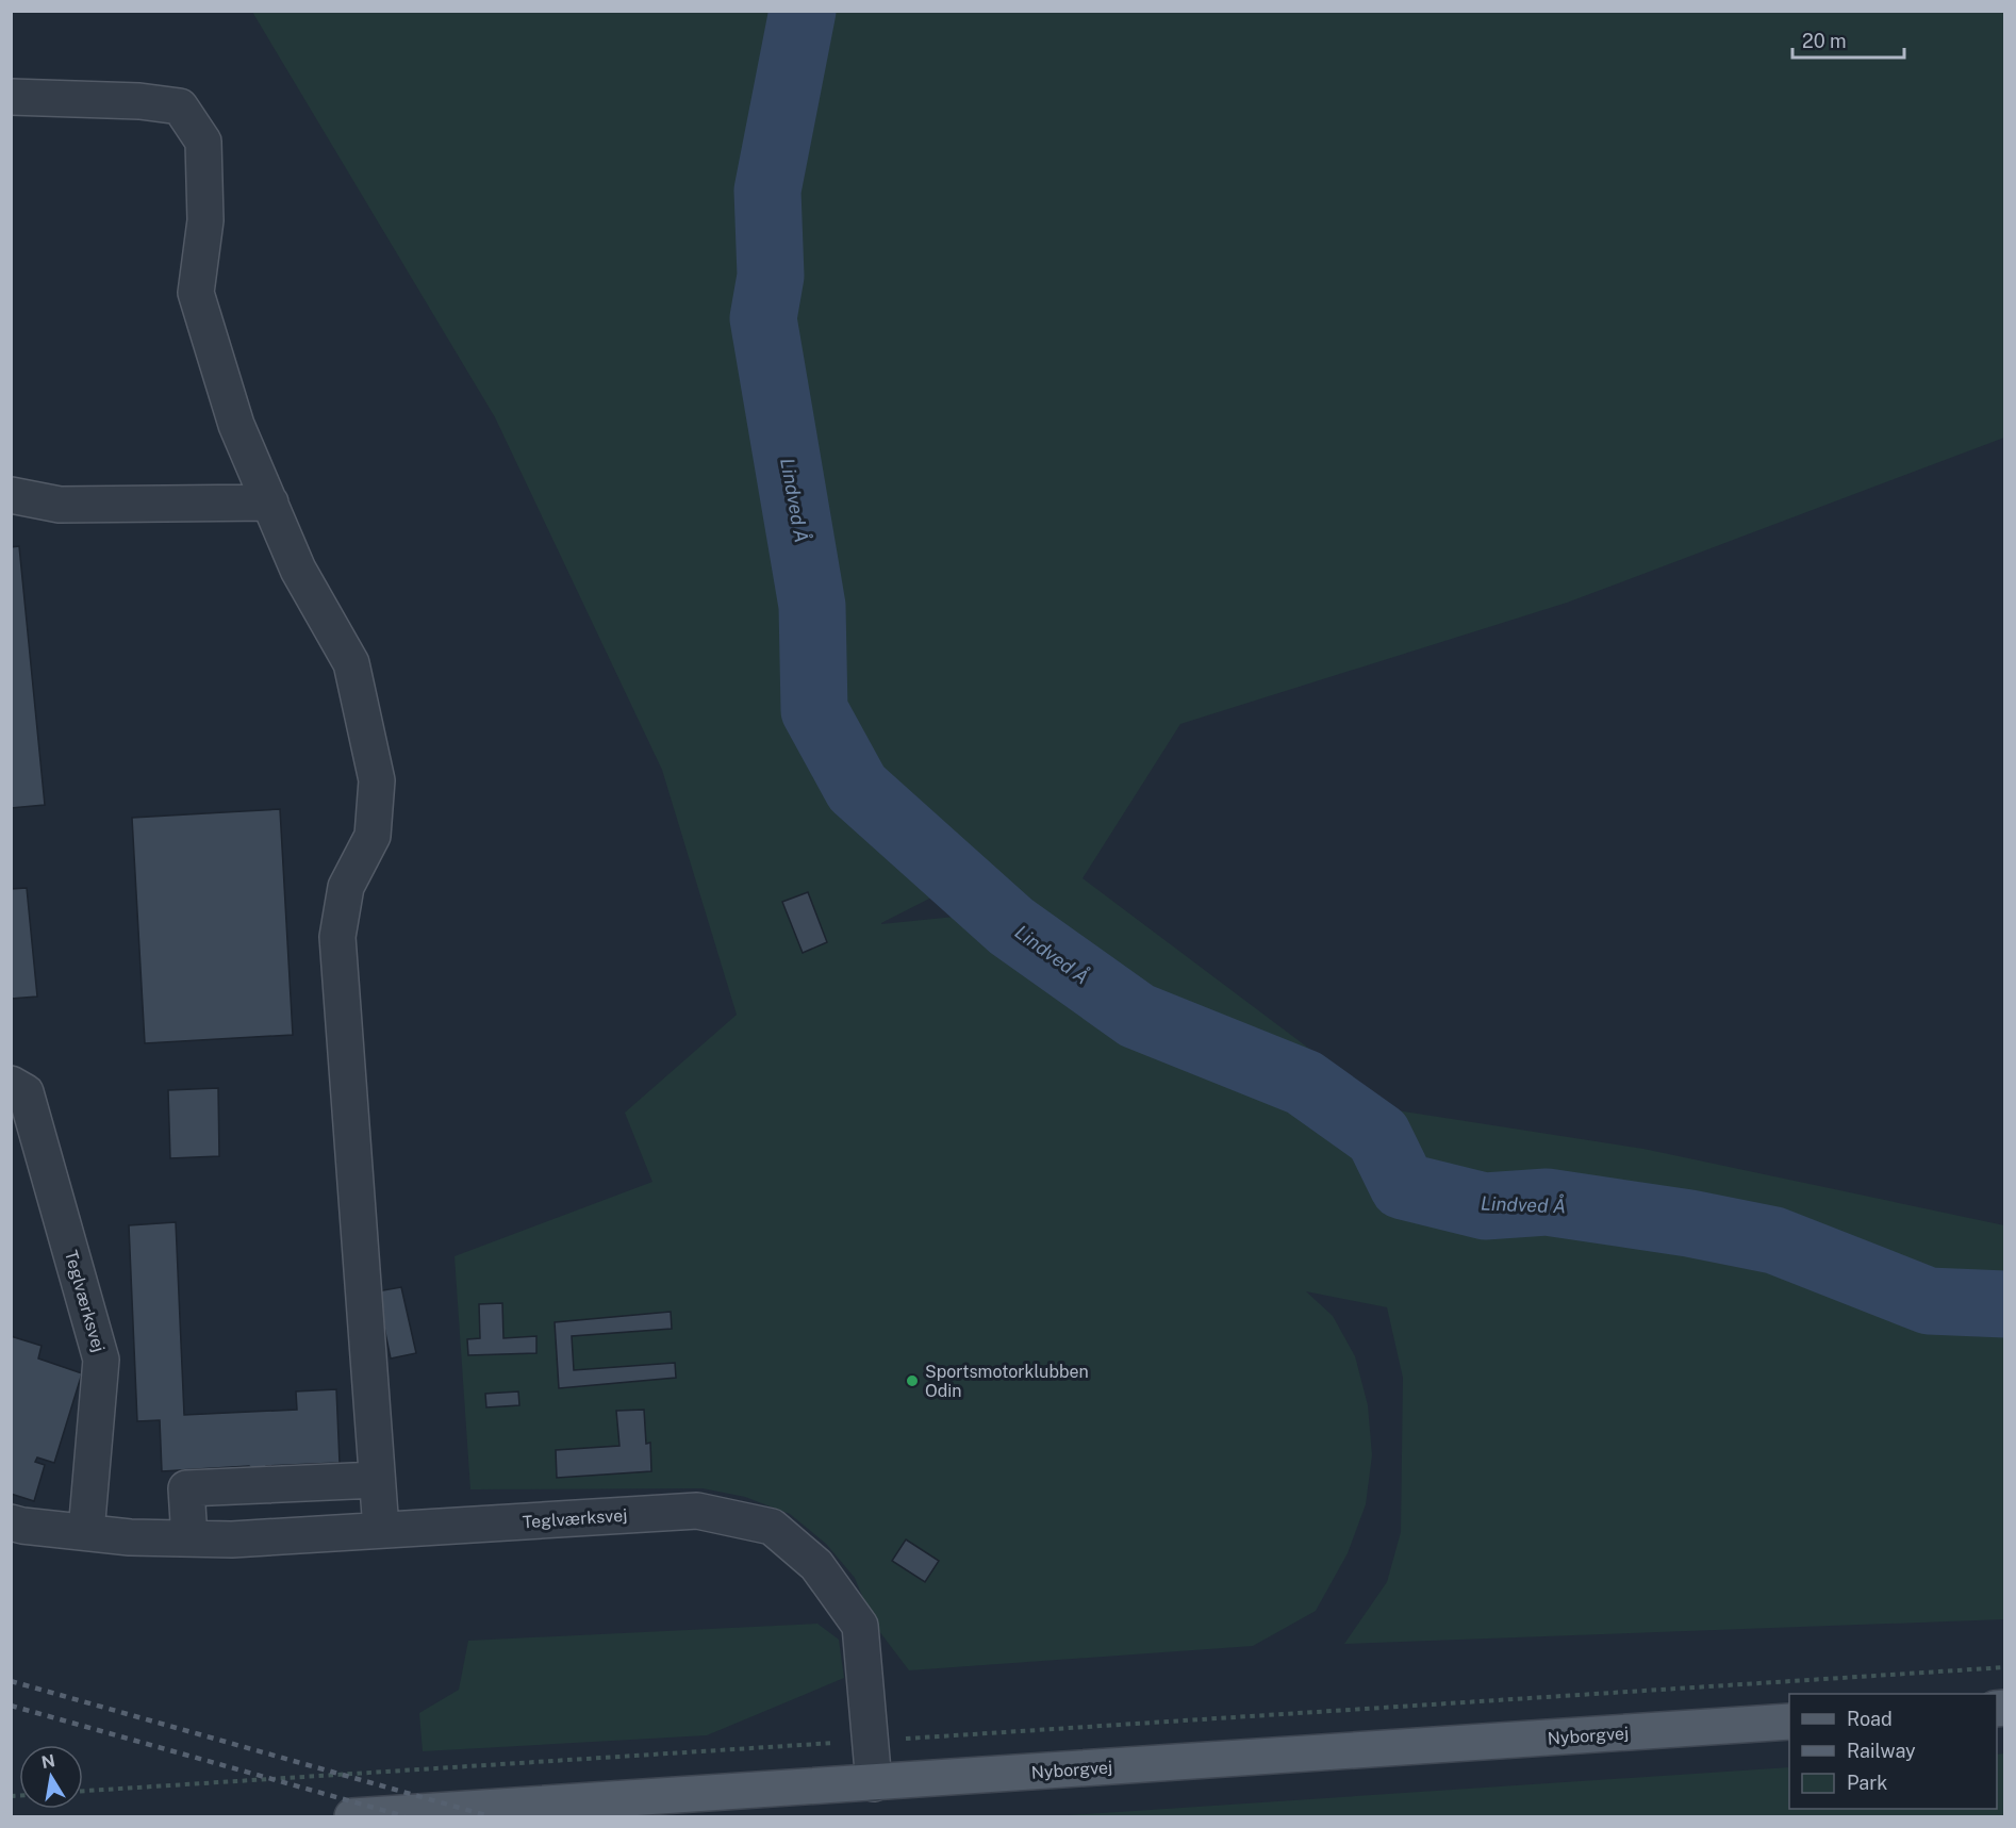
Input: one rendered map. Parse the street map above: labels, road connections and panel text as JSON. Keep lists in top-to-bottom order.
{
  "streets": {
    "main road": ["Nyborgvej"],
    "street": ["Teglværksvej"]
  },
  "crossings": [
    ["Teglværksvej", "Nyborgvej"]
  ],
  "water": ["Lindved Å"],
  "places": ["Sportsmotorklubben Odin"],
  "legend": ["Road", "Railway", "Park"],
  "scale_bar": "20 m",
  "north": "top"
}
